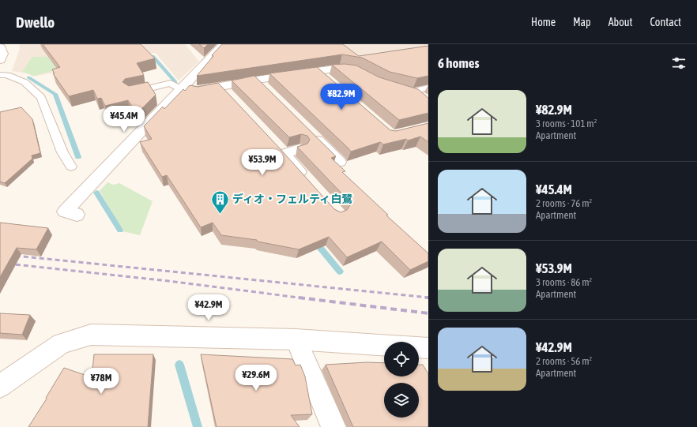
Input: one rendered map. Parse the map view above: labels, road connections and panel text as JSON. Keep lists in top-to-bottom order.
{
  "places": {
    "building": ["ディオ・フェルティ白鷺"]
  },
  "page": {
    "header": "Dwello",
    "nav": [
      "Home",
      "Map",
      "About",
      "Contact"
    ],
    "heading": "6 homes",
    "list": [
      {
        "name": "¥82.9M",
        "note": "3 rooms · 101 m² · Apartment"
      },
      {
        "name": "¥45.4M",
        "note": "2 rooms · 76 m² · Apartment"
      },
      {
        "name": "¥53.9M",
        "note": "3 rooms · 86 m² · Apartment"
      },
      {
        "name": "¥42.9M",
        "note": "2 rooms · 56 m² · Apartment"
      }
    ],
    "price": [
      "¥82.9M",
      "¥45.4M",
      "¥53.9M",
      "¥42.9M",
      "¥29.6M",
      "¥78M"
    ]
  }
}
